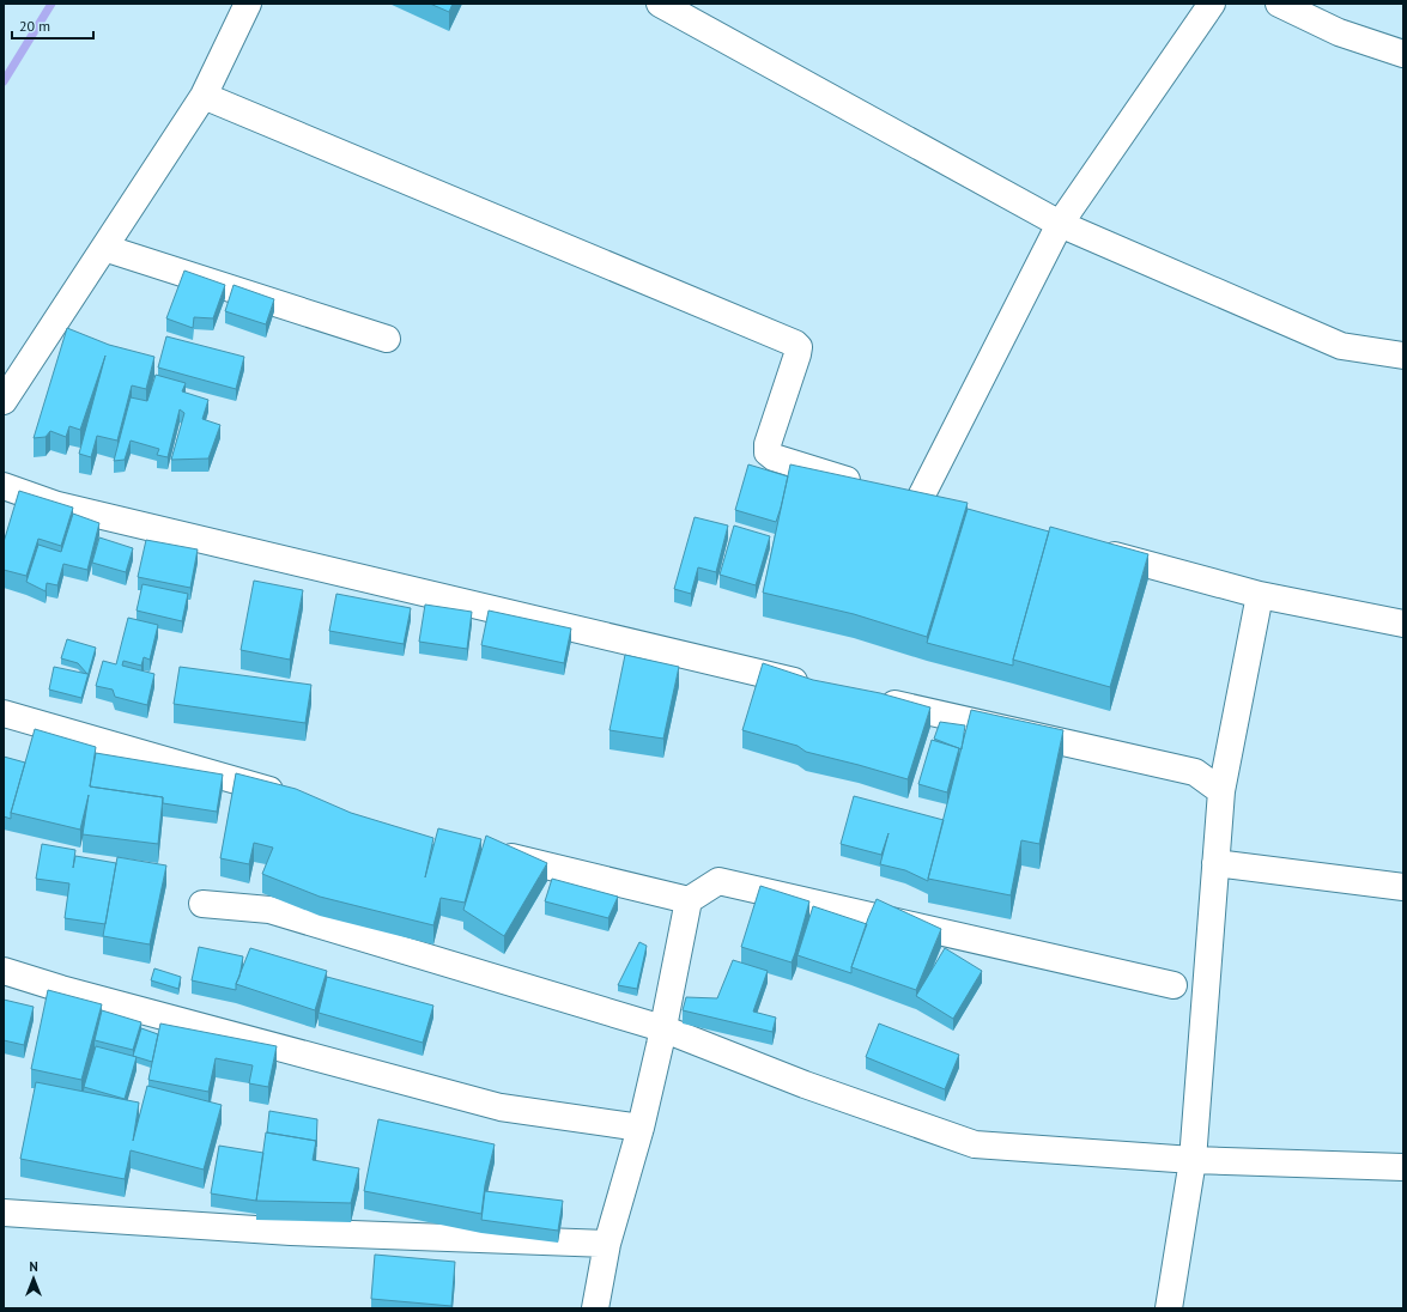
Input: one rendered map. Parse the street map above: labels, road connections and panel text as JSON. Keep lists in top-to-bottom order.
{
  "scale_bar": "20 m",
  "north": "top"
}
